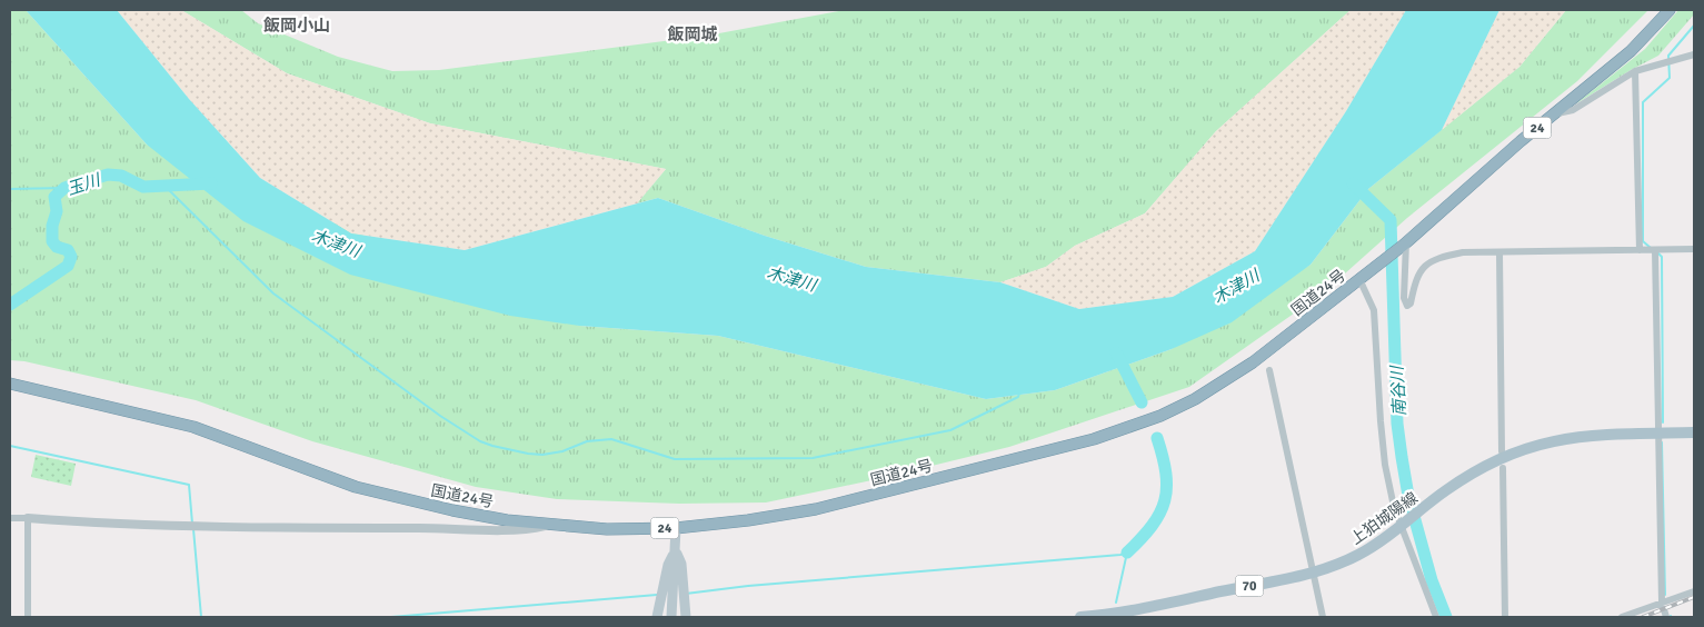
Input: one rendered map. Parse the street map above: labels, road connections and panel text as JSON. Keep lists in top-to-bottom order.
{
  "streets": {
    "highway": ["24", "国道24号"],
    "main road": ["上狛城陽線", "70"]
  },
  "districts": ["飯岡小山", "飯岡城"],
  "water": ["玉川", "木津川", "南谷川"]
}
